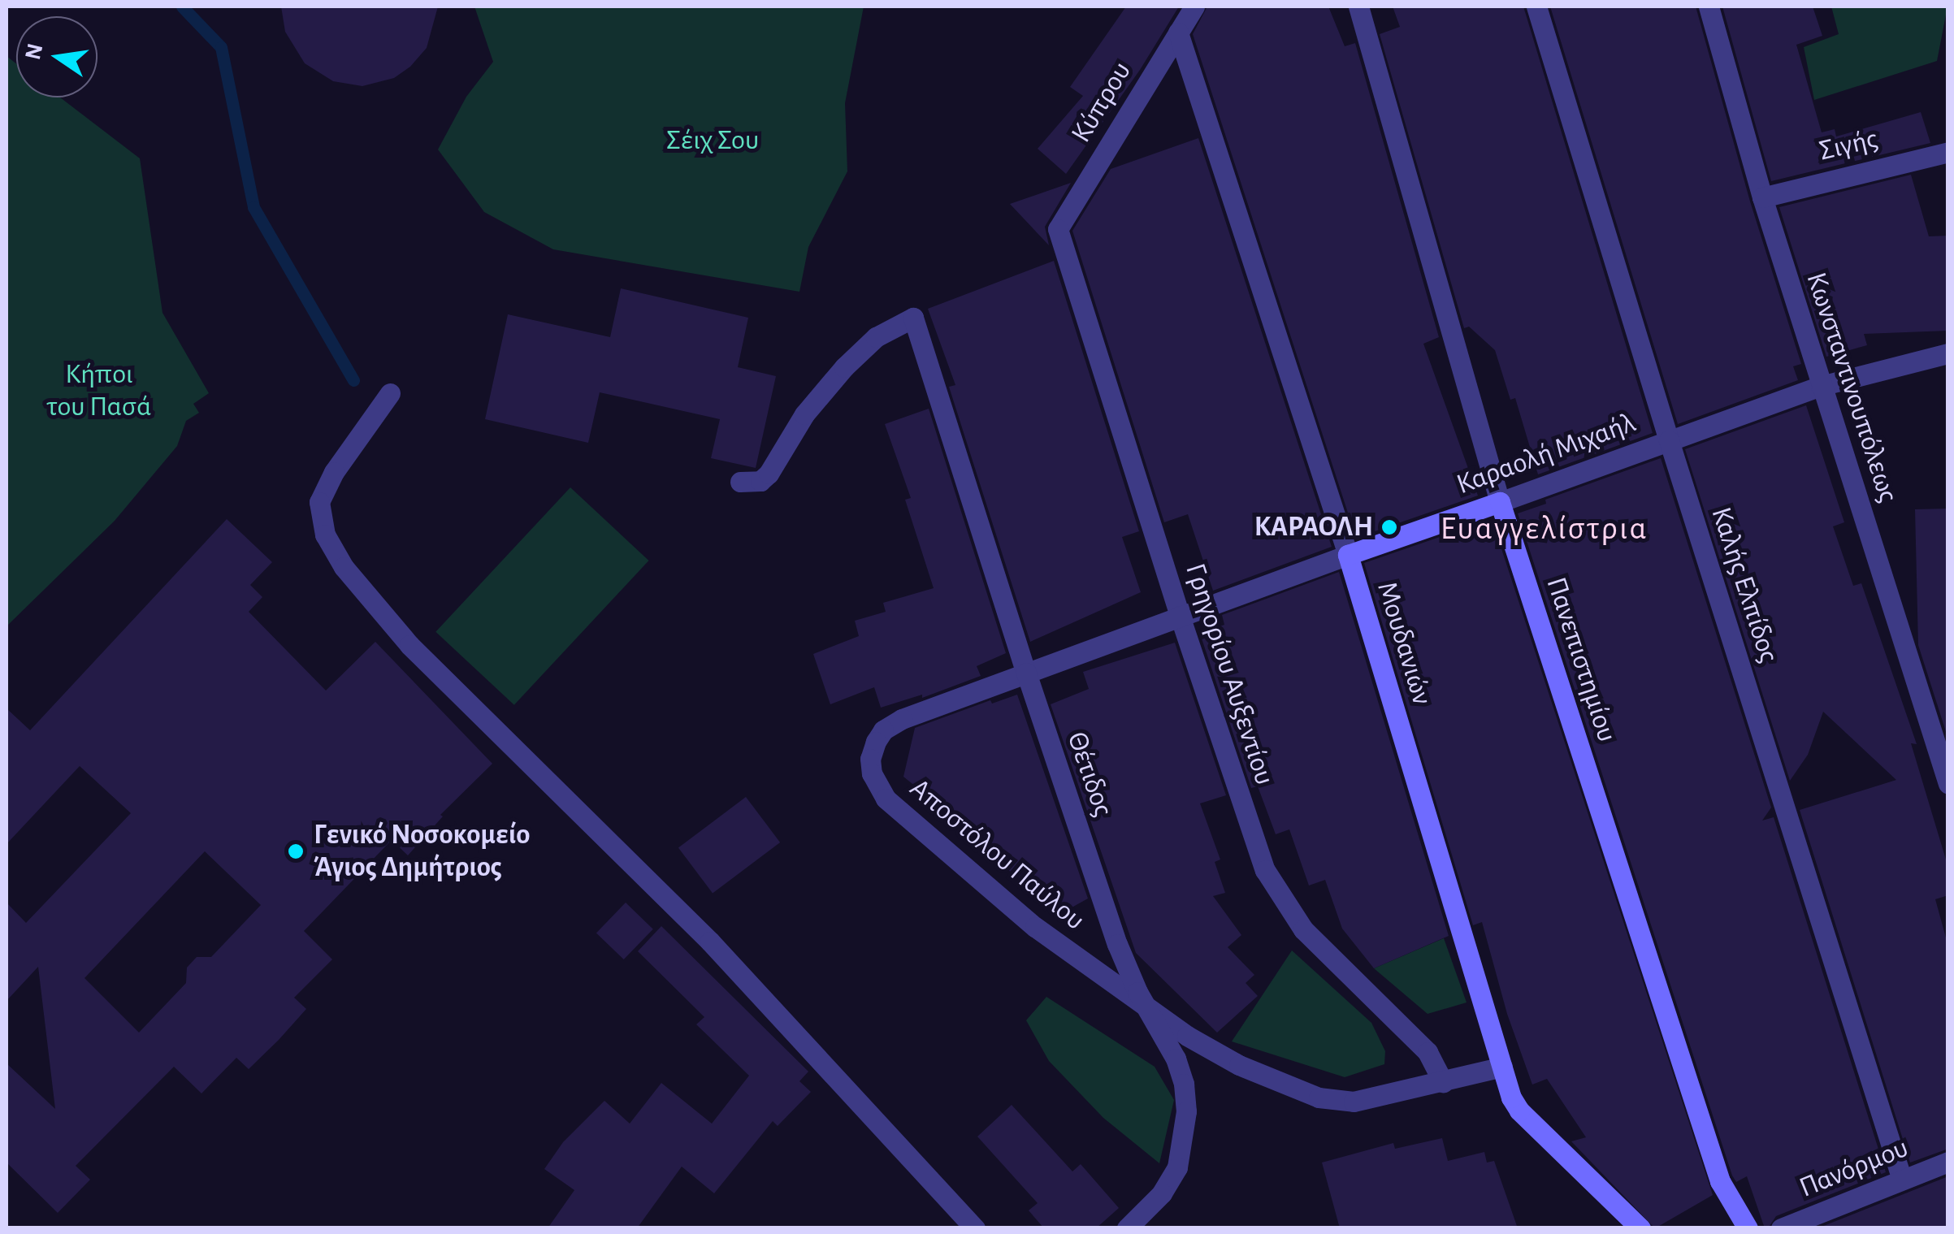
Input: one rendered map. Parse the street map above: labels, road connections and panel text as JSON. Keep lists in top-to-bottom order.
{
  "streets": {
    "street": [
      "Κύπρου",
      "Σιγής",
      "Κωνσταντινουπόλεως",
      "Καραολή Μιχαήλ",
      "Καλής Ελπίδος",
      "Μουδανιών",
      "Πανεπιστημίου",
      "Γρηγορίου Αυξεντίου",
      "Θέτιδος",
      "Αποστόλου Παύλου",
      "Πανόρμου"
    ]
  },
  "crossings": [
    ["Κύπρου", "Μουδανιών"],
    ["Κύπρου", "Γρηγορίου Αυξεντίου"],
    ["Σιγής", "Κωνσταντινουπόλεως"],
    ["Κωνσταντινουπόλεως", "Καραολή Μιχαήλ"],
    ["Καραολή Μιχαήλ", "Καλής Ελπίδος"],
    ["Καραολή Μιχαήλ", "Μουδανιών"],
    ["Καραολή Μιχαήλ", "Πανεπιστημίου"],
    ["Καραολή Μιχαήλ", "Γρηγορίου Αυξεντίου"],
    ["Καραολή Μιχαήλ", "Θέτιδος"],
    ["Καραολή Μιχαήλ", "Αποστόλου Παύλου"],
    ["Καλής Ελπίδος", "Πανόρμου"],
    ["Θέτιδος", "Αποστόλου Παύλου"]
  ],
  "districts": ["Ευαγγελίστρια"],
  "parks": ["Σέιχ Σου", "Κήποι του Πασά"],
  "places": ["ΚΑΡΑΟΛΗ", "Γενικό Νοσοκομείο Άγιος Δημήτριος"],
  "north": "left"
}
